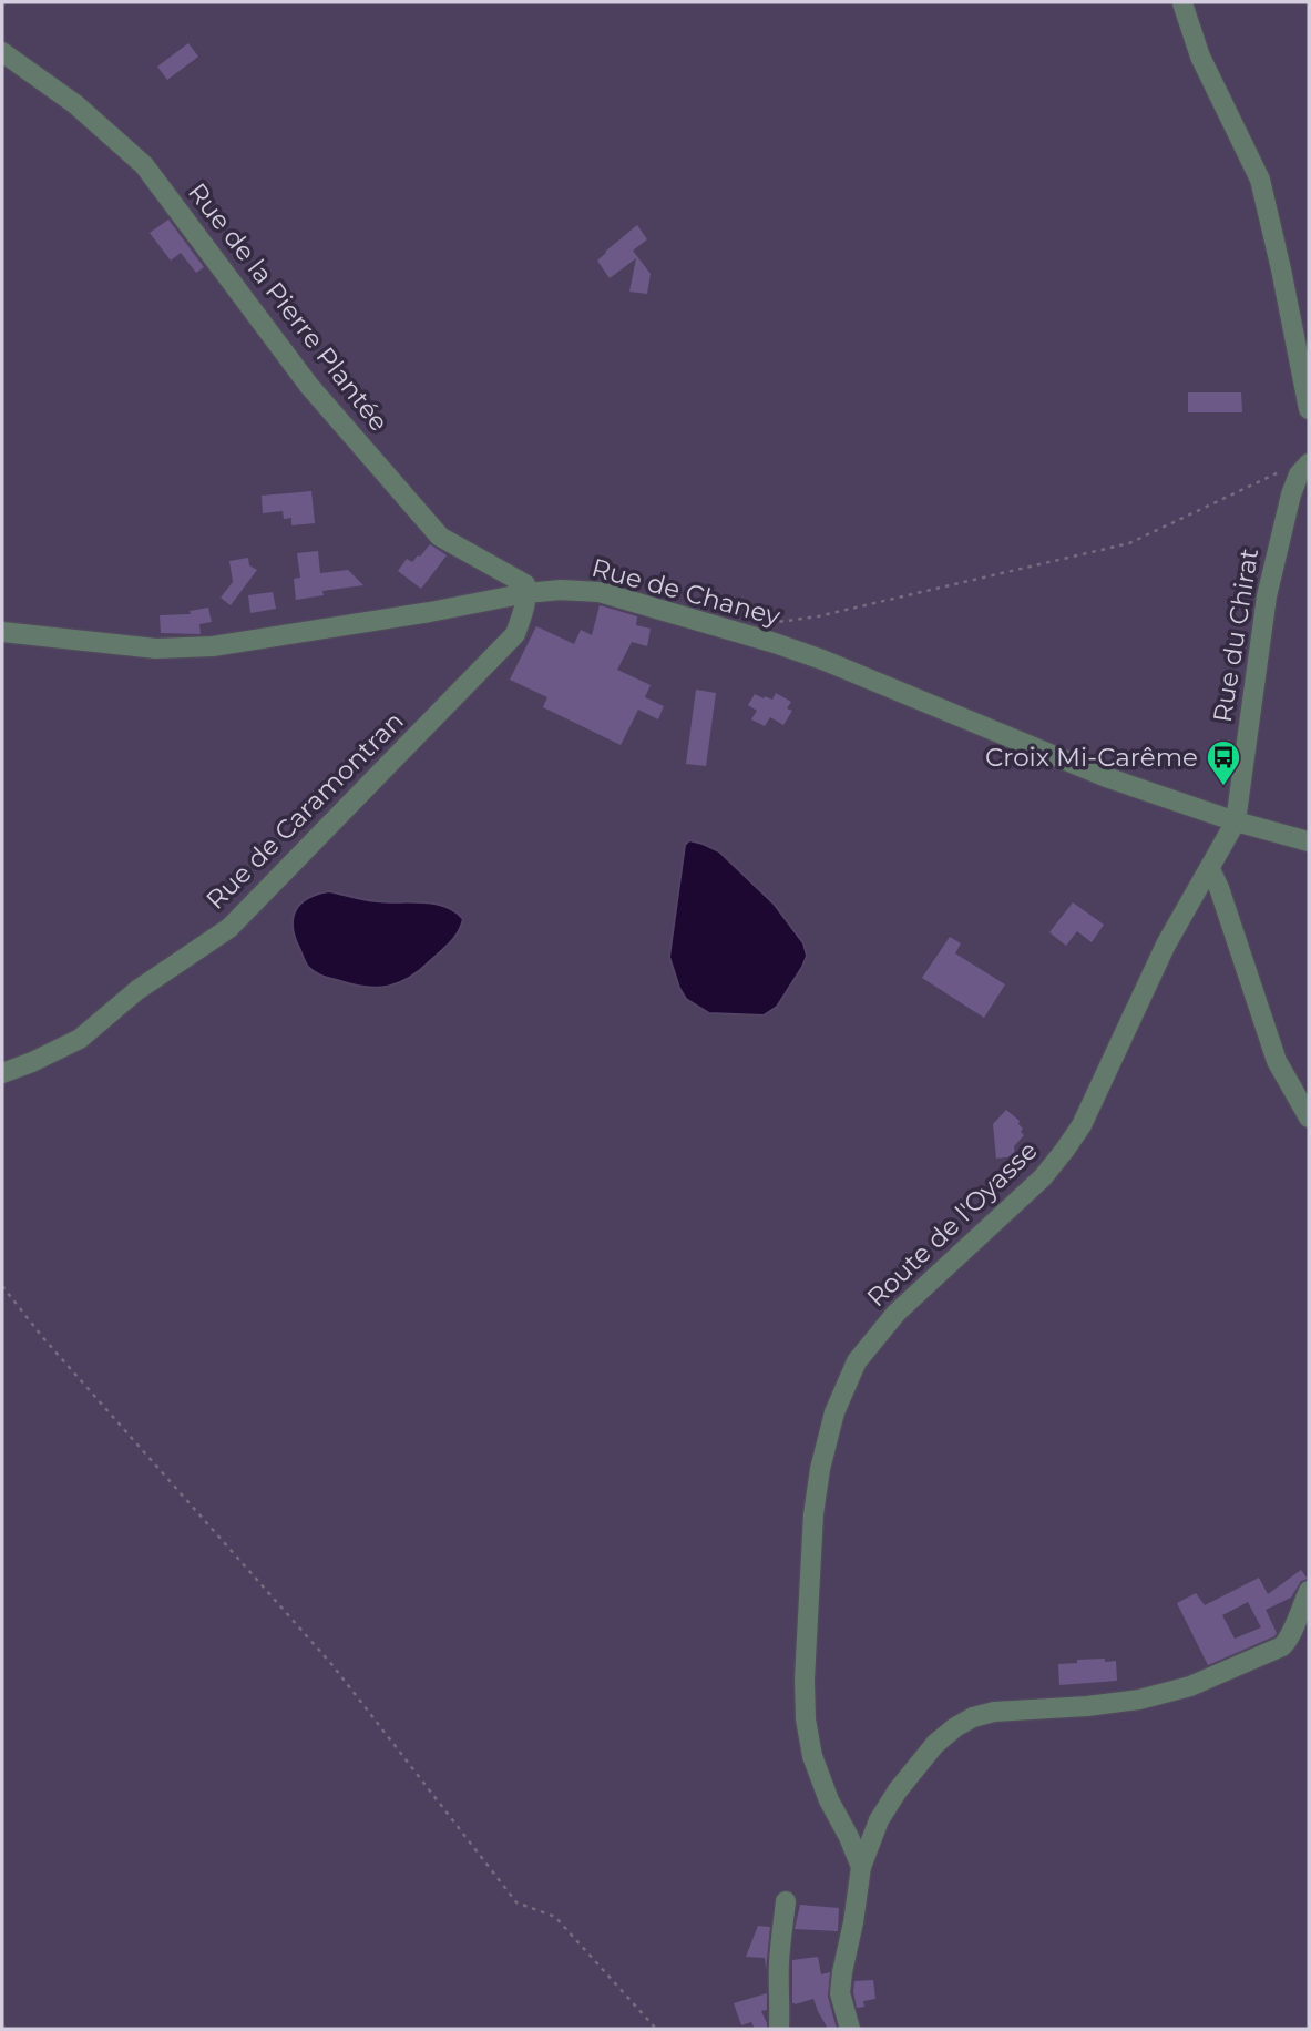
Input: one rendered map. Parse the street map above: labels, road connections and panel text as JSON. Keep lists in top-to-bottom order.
{
  "streets": {
    "street": [
      "Rue de la Pierre Plantée",
      "Rue de Chaney",
      "Rue du Chirat",
      "Rue de Caramontran",
      "Route de l'Oyasse"
    ]
  },
  "crossings": [
    ["Rue de la Pierre Plantée", "Rue de Chaney"],
    ["Rue de la Pierre Plantée", "Rue de Caramontran"],
    ["Rue de Chaney", "Rue du Chirat"],
    ["Rue de Chaney", "Rue de Caramontran"],
    ["Rue de Chaney", "Route de l'Oyasse"],
    ["Rue du Chirat", "Route de l'Oyasse"]
  ],
  "places": {
    "bus stop": ["Croix Mi-Carême"]
  }
}
